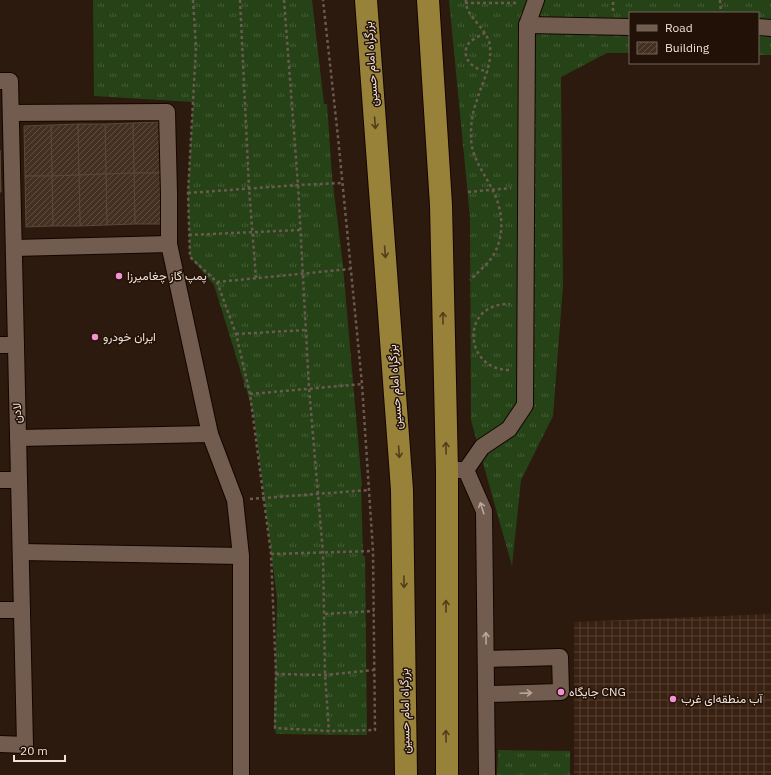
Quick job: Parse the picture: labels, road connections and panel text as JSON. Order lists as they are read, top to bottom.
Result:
{
  "streets": {
    "highway": ["بزرگراه امام حسین"],
    "street": ["لادن"]
  },
  "places": [
    "پمپ گاز چغامیرزا",
    "ایران خودرو",
    "جایگاه CNG",
    "آب منطقه‌ای غرب"
  ],
  "legend": ["Road", "Building"],
  "scale_bar": "20 m"
}
